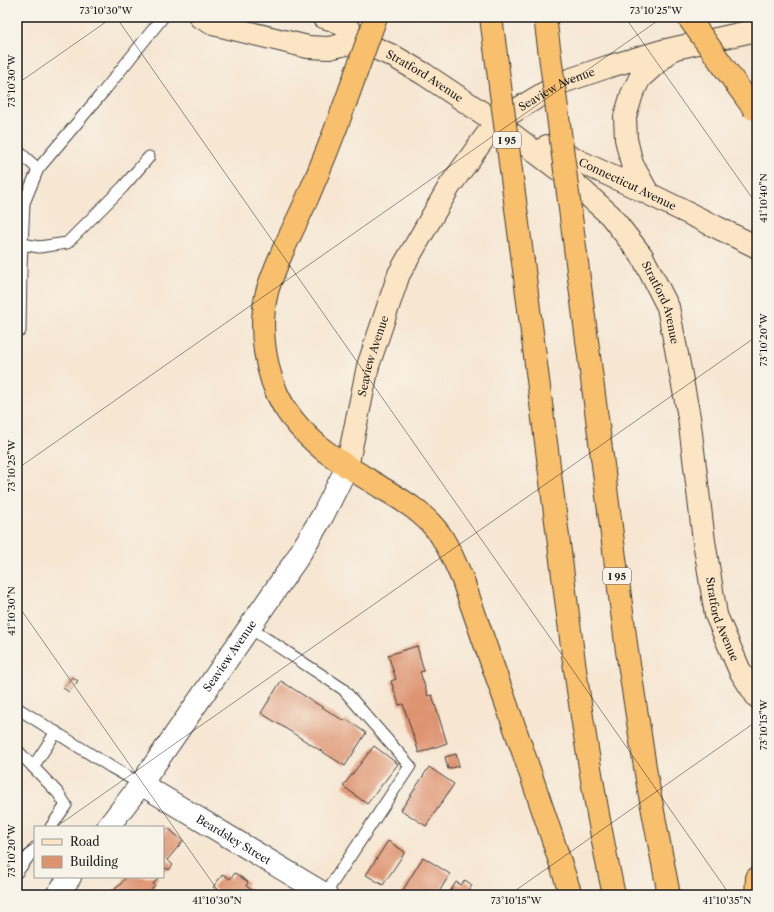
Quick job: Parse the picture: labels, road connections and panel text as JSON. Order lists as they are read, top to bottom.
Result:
{
  "streets": {
    "highway": ["I 95"],
    "main road": ["Stratford Avenue", "Seaview Avenue", "Connecticut Avenue"],
    "street": ["Beardsley Street"]
  },
  "crossings": [
    ["Stratford Avenue", "Seaview Avenue"],
    ["Stratford Avenue", "Connecticut Avenue"],
    ["Seaview Avenue", "Connecticut Avenue"],
    ["Seaview Avenue", "Beardsley Street"]
  ],
  "legend": ["Road", "Building"],
  "coordinates": [
    "73°10'30\"W",
    "73°10'25\"W",
    "41°10'40\"N",
    "73°10'20\"W",
    "41°10'30\"N",
    "73°10'15\"W",
    "41°10'35\"N"
  ]
}
